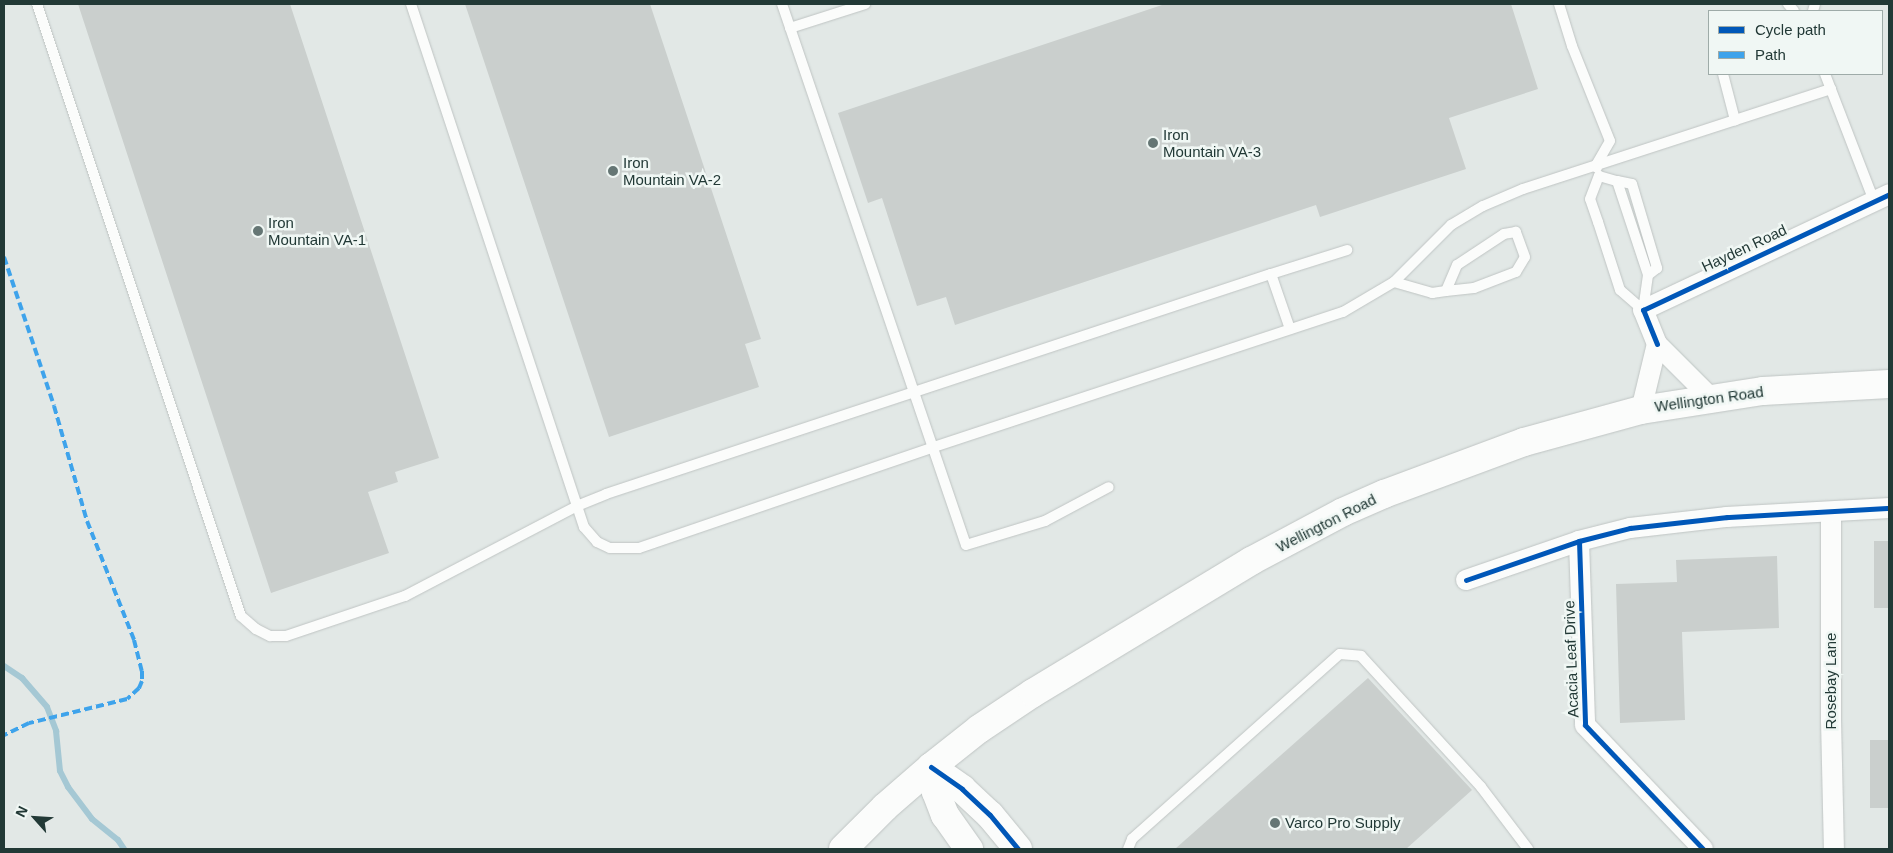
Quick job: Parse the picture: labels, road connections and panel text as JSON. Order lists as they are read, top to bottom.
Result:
{
  "streets": {
    "main road": ["Wellington Road"],
    "street": ["Hayden Road", "Acacia Leaf Drive", "Rosebay Lane"]
  },
  "places": [
    "Iron Mountain VA-3",
    "Iron Mountain VA-2",
    "Iron Mountain VA-1",
    "Varco Pro Supply"
  ],
  "legend": ["Cycle path", "Path"],
  "north": "top left"
}
